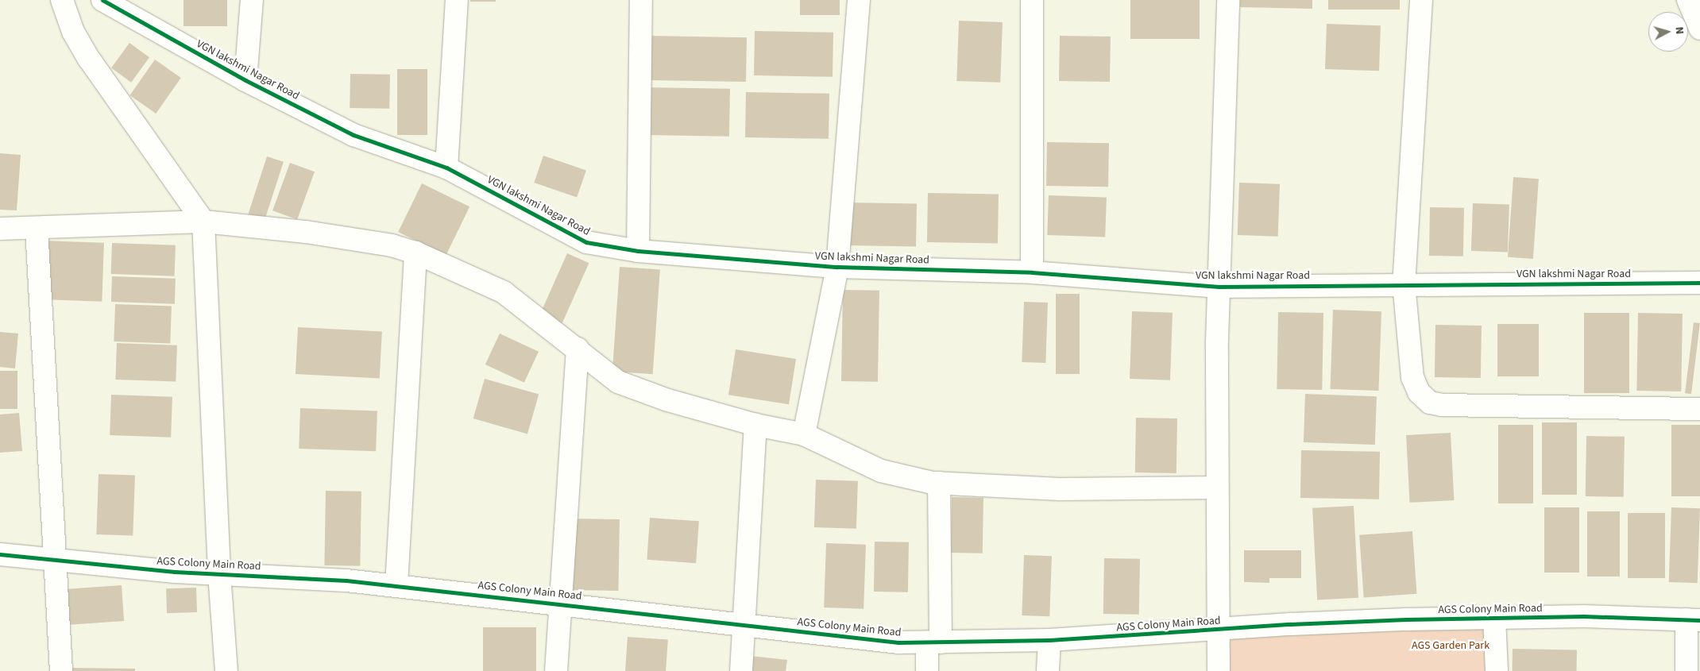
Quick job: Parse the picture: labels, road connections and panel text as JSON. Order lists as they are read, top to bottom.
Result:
{
  "streets": {
    "street": ["VGN lakshmi Nagar Road", "AGS Colony Main Road"]
  },
  "parks": ["AGS Garden Park"],
  "north": "right"
}
